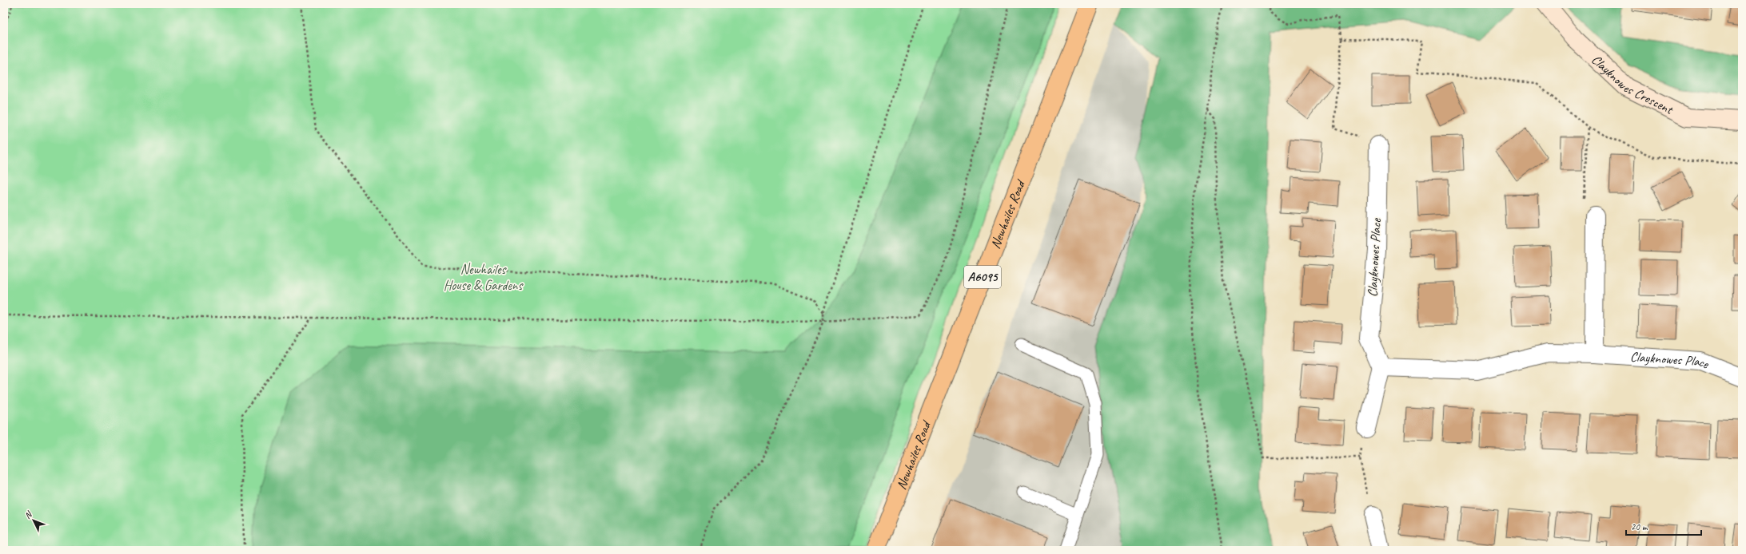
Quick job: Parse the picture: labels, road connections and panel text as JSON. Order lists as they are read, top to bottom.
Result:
{
  "streets": {
    "main road": ["Newhailes Road", "A6095"],
    "street": ["Clayknowes Crescent", "Clayknowes Place"]
  },
  "parks": ["Newhailes House & Gardens"],
  "scale_bar": "20 m",
  "north": "top left"
}
